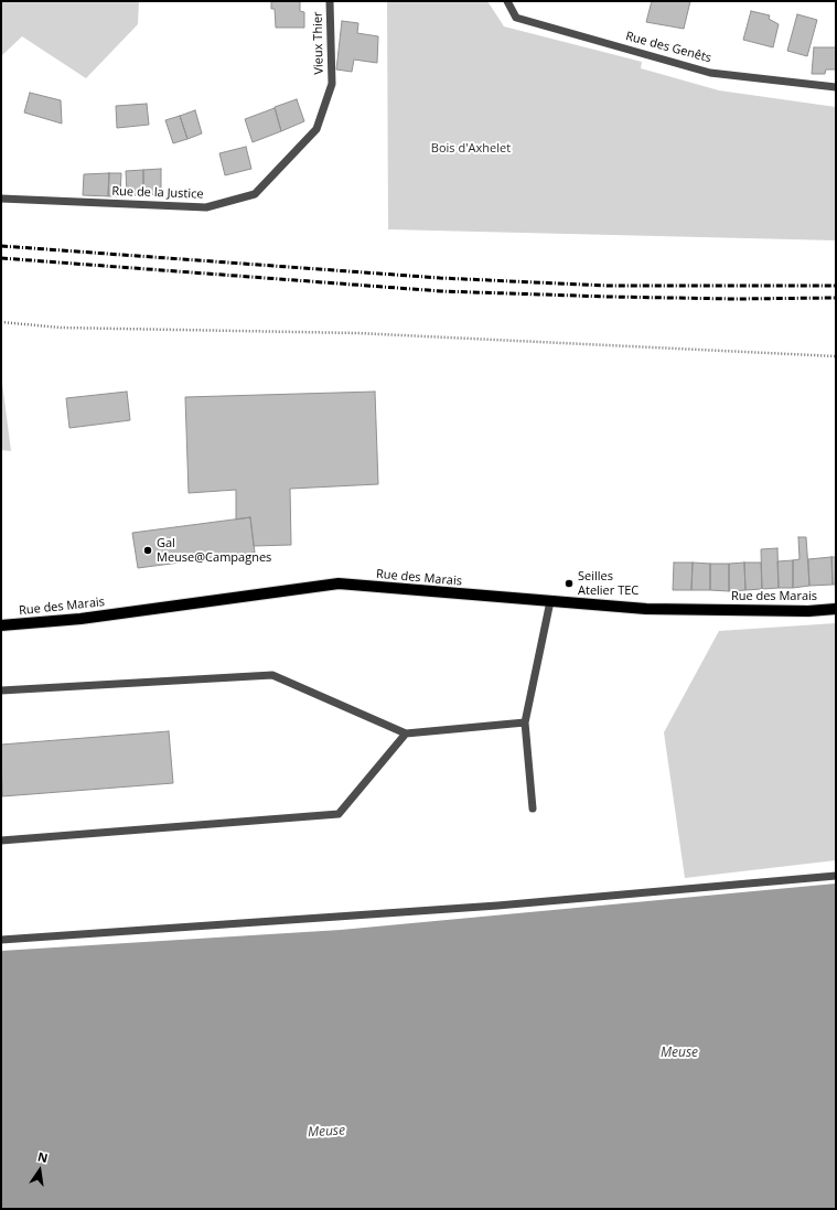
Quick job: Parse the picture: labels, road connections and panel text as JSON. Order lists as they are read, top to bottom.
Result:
{
  "streets": {
    "main road": ["Rue des Marais"],
    "street": ["Vieux Thier", "Rue des Genêts", "Rue de la Justice"]
  },
  "crossings": [
    ["Vieux Thier", "Rue de la Justice"]
  ],
  "water": ["Meuse"],
  "parks": ["Bois d'Axhelet"],
  "places": ["Gal Meuse@Campagnes", "Seilles Atelier TEC"],
  "north": "top"
}
